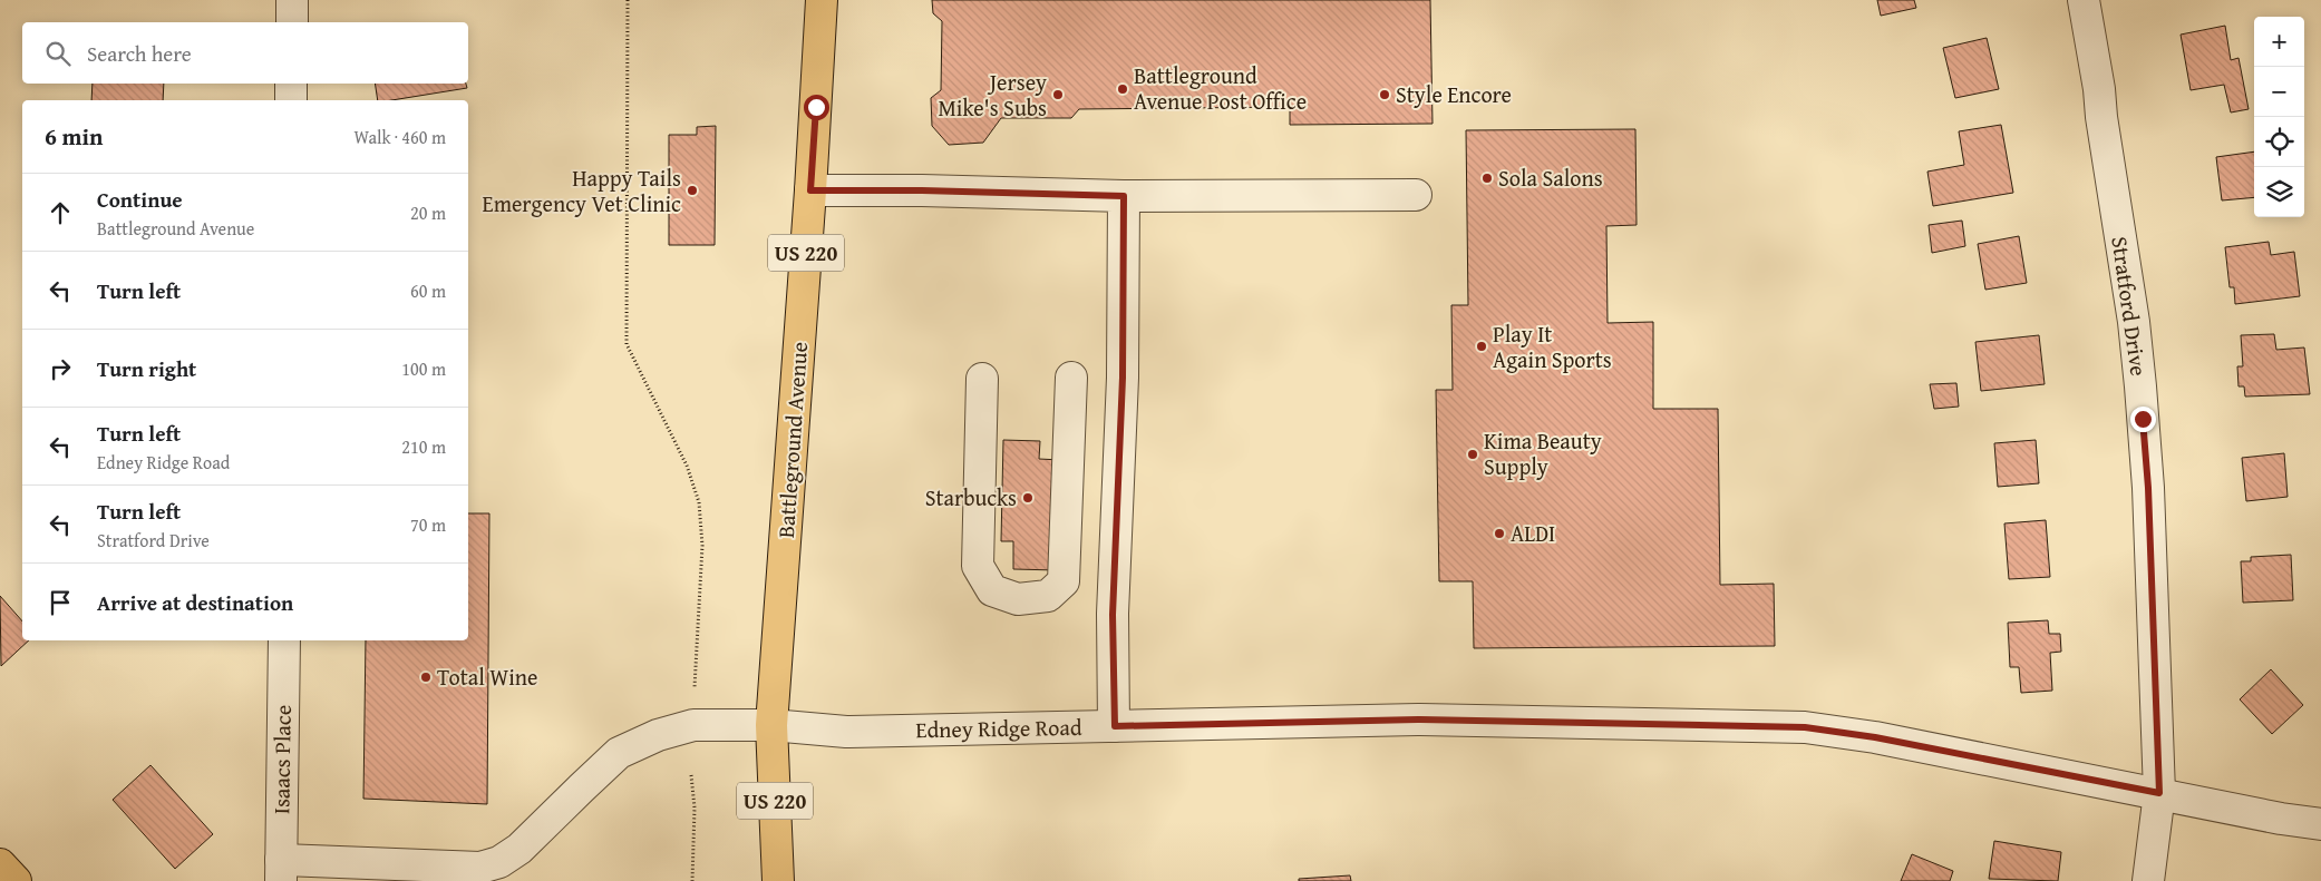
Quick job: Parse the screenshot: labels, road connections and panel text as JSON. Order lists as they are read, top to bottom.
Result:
{
  "streets": {
    "main road": ["US 220", "Battleground Avenue"],
    "street": ["Stratford Drive", "Edney Ridge Road", "Isaacs Place"]
  },
  "crossings": [
    ["Stratford Drive", "Edney Ridge Road"],
    ["Battleground Avenue", "Edney Ridge Road"],
    ["Edney Ridge Road", "Isaacs Place"]
  ],
  "places": [
    "Battleground Avenue Post Office",
    "Jersey Mike's Subs",
    "Style Encore",
    "Sola Salons",
    "Happy Tails Emergency Vet Clinic",
    "Play It Again Sports",
    "Kima Beauty Supply",
    "Starbucks",
    "ALDI",
    "Total Wine"
  ],
  "page": {
    "map_buttons": ["+", "−"],
    "search": "Search here",
    "heading": ["6 min", "Walk · 460 m"],
    "list": [
      ["Continue", "Battleground Avenue", "20 m"],
      ["Turn left", "60 m"],
      ["Turn right", "100 m"],
      ["Turn left", "Edney Ridge Road", "210 m"],
      ["Turn left", "Stratford Drive", "70 m"],
      "Arrive at destination"
    ]
  }
}
